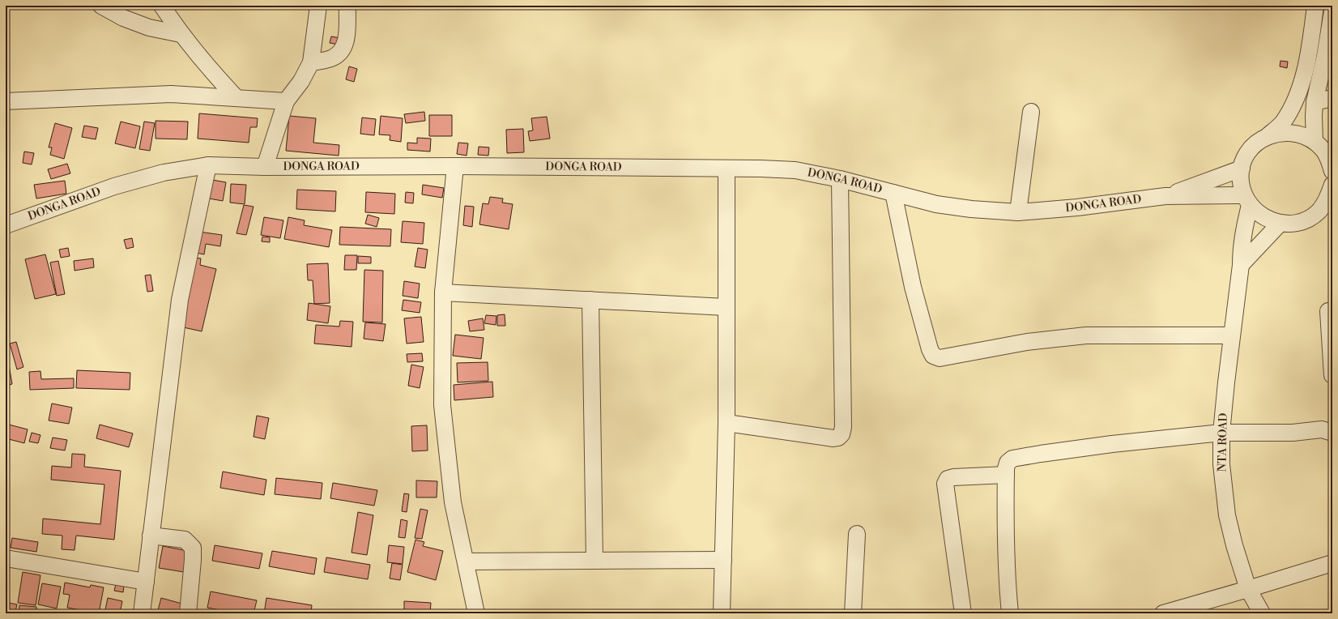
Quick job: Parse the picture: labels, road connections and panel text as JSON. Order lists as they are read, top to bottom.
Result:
{
  "streets": {
    "street": ["DONGA ROAD", "NTA ROAD"]
  }
}
